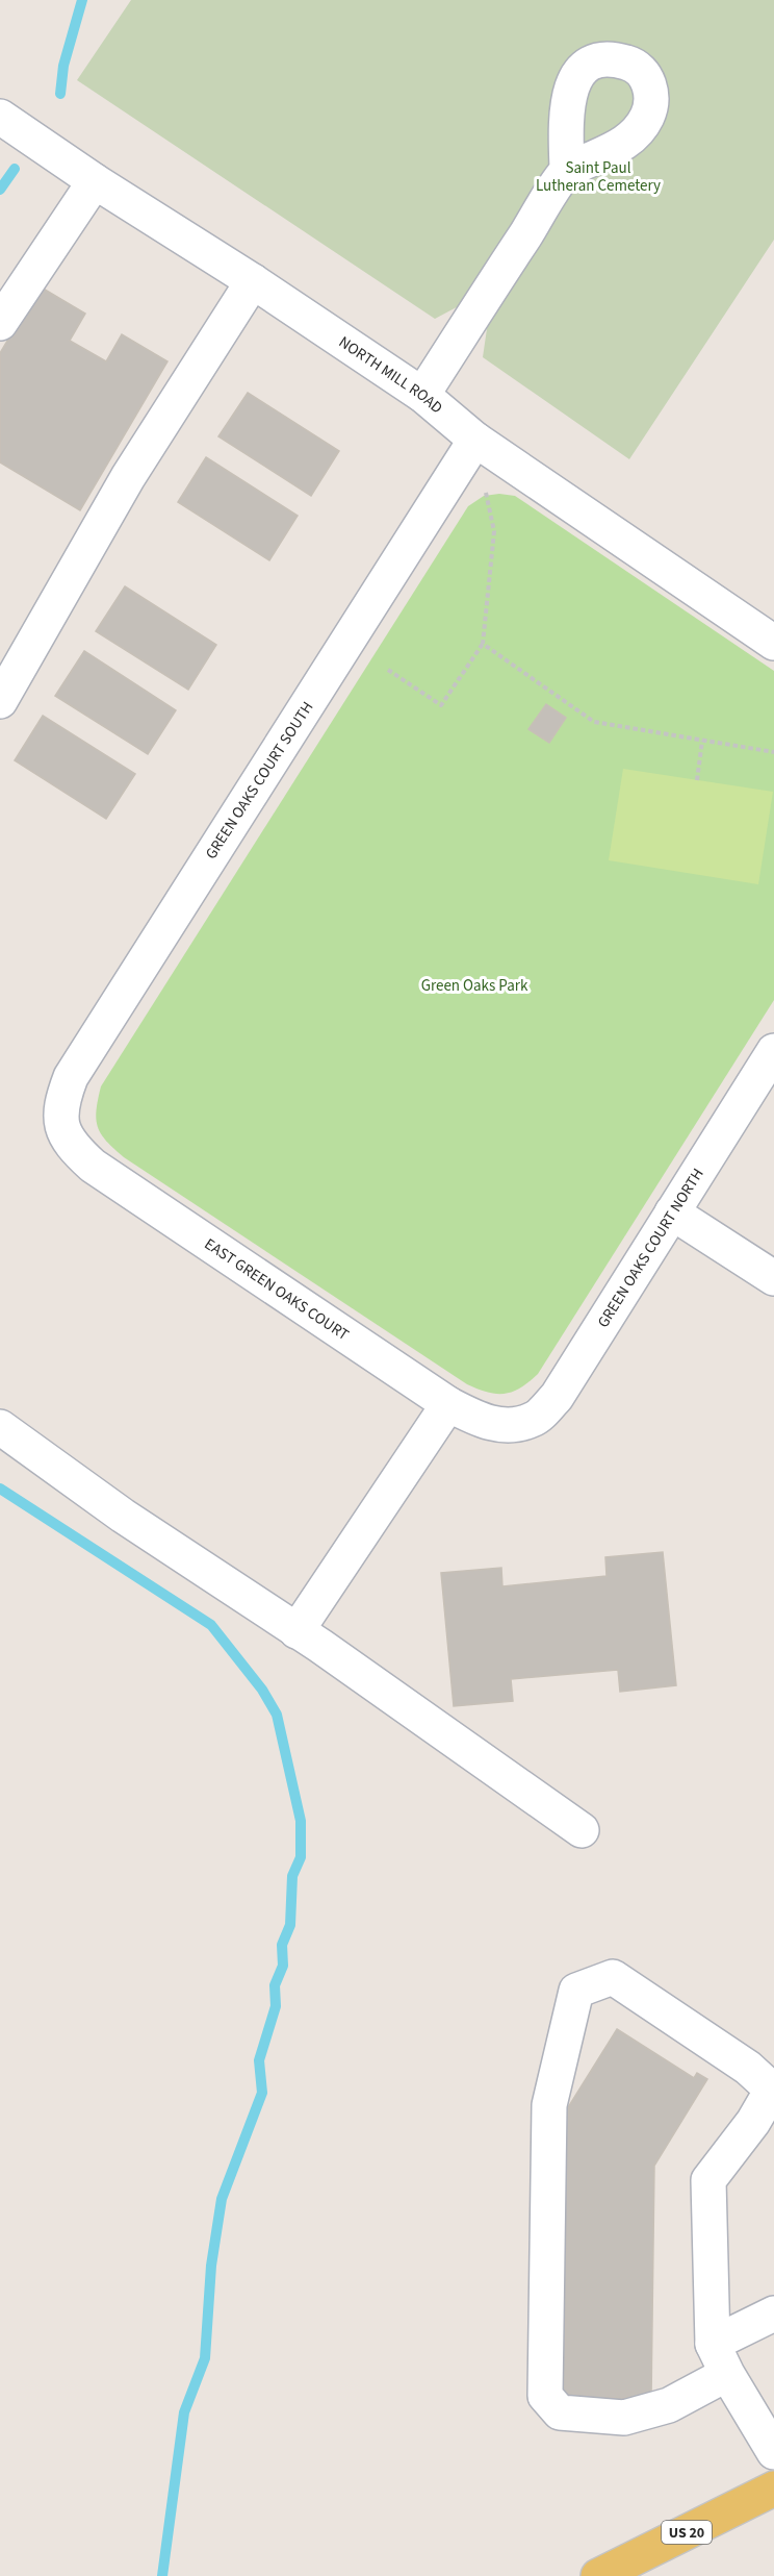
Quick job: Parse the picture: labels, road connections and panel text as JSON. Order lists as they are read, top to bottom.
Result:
{
  "streets": {
    "main road": ["US 20"],
    "street": [
      "NORTH MILL ROAD",
      "GREEN OAKS COURT SOUTH",
      "GREEN OAKS COURT NORTH",
      "EAST GREEN OAKS COURT"
    ]
  },
  "crossings": [
    ["NORTH MILL ROAD", "GREEN OAKS COURT SOUTH"],
    ["GREEN OAKS COURT SOUTH", "EAST GREEN OAKS COURT"],
    ["GREEN OAKS COURT NORTH", "EAST GREEN OAKS COURT"]
  ],
  "parks": ["Saint Paul Lutheran Cemetery", "Green Oaks Park"]
}
